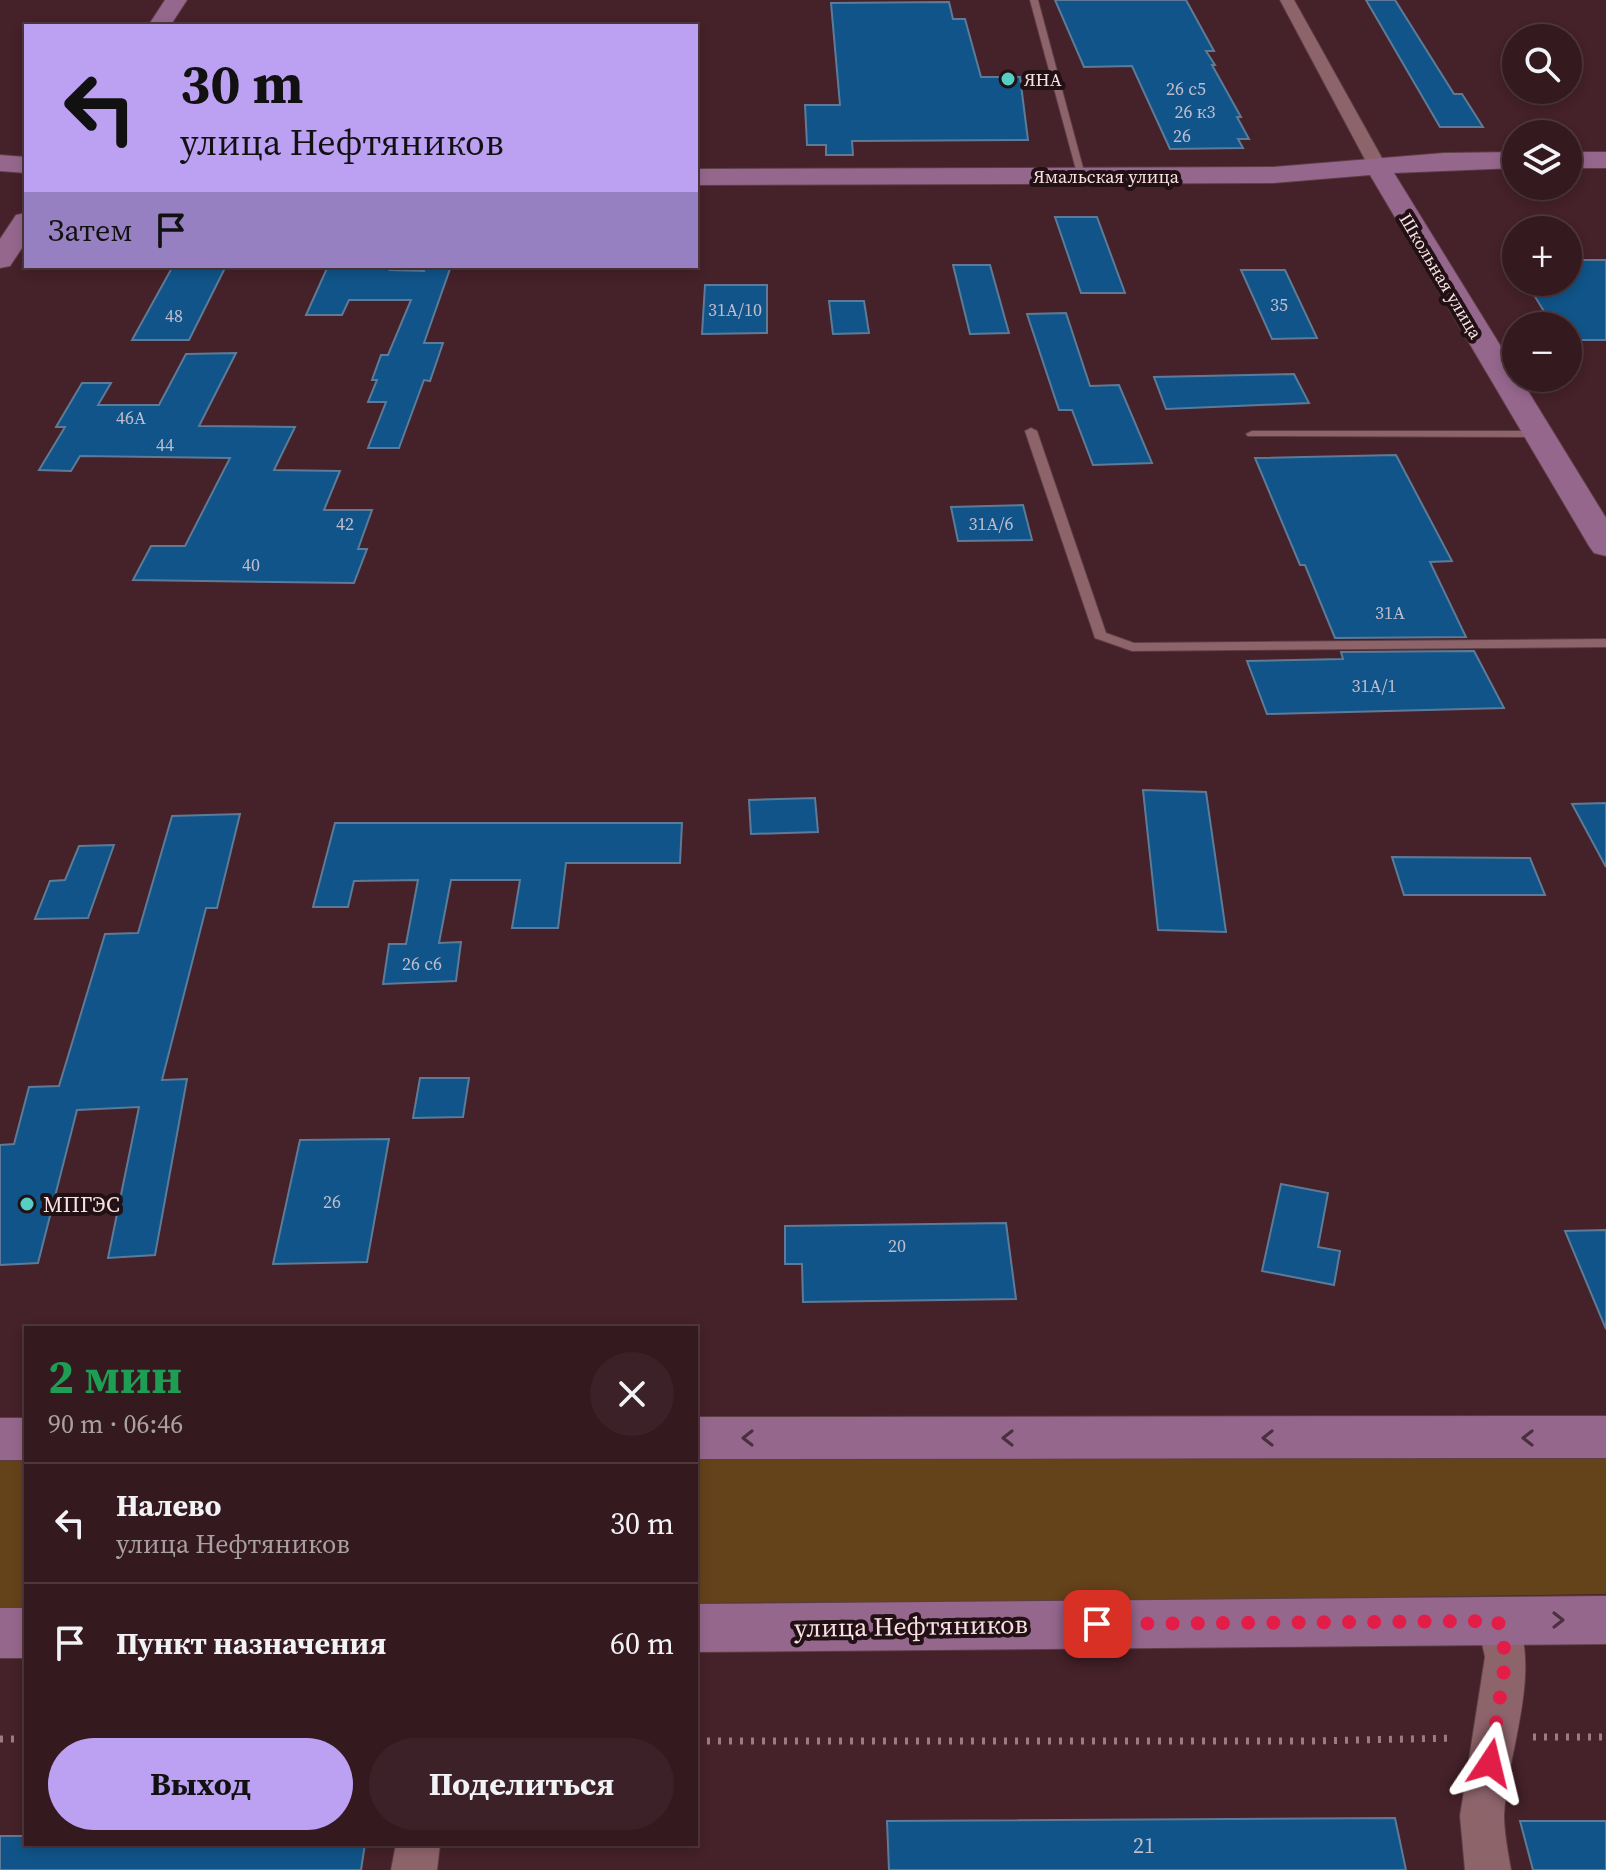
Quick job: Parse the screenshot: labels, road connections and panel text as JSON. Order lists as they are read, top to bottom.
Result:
{
  "streets": {
    "street": ["Ямальская улица", "Школьная улица", "улица Нефтяников"]
  },
  "crossings": [
    ["Ямальская улица", "Школьная улица"]
  ],
  "places": ["ЯНА", "МПГЭС"],
  "house_numbers": [
    "26 с5",
    "26 к3",
    "26",
    "35",
    "31А/10",
    "48",
    "46А",
    "44",
    "42",
    "31А/6",
    "40",
    "31А",
    "31А/1",
    "26 с6",
    "26",
    "20",
    "21"
  ],
  "page": {
    "map_buttons": ["+", "−"],
    "turn": ["30 m", "улица Нефтяников"],
    "then": "Затем",
    "heading": ["2 мин", "90 m · 06:46"],
    "list": [
      {
        "name": "Налево",
        "note": "улица Нефтяников",
        "value": "30 m"
      },
      {
        "name": "Пункт назначения",
        "value": "60 m"
      }
    ],
    "buttons": ["Выход", "Поделиться"]
  }
}
